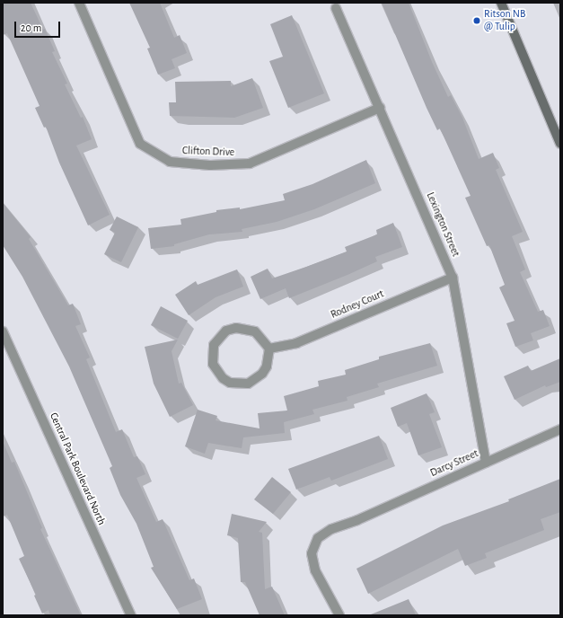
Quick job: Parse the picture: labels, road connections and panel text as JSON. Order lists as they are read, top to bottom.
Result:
{
  "streets": {
    "street": [
      "Clifton Drive",
      "Lexington Street",
      "Rodney Court",
      "Darcy Street",
      "Central Park Boulevard North"
    ]
  },
  "crossings": [
    ["Clifton Drive", "Lexington Street"],
    ["Lexington Street", "Rodney Court"],
    ["Lexington Street", "Darcy Street"]
  ],
  "places": ["Ritson NB @ Tulip"],
  "scale_bar": "20 m"
}
